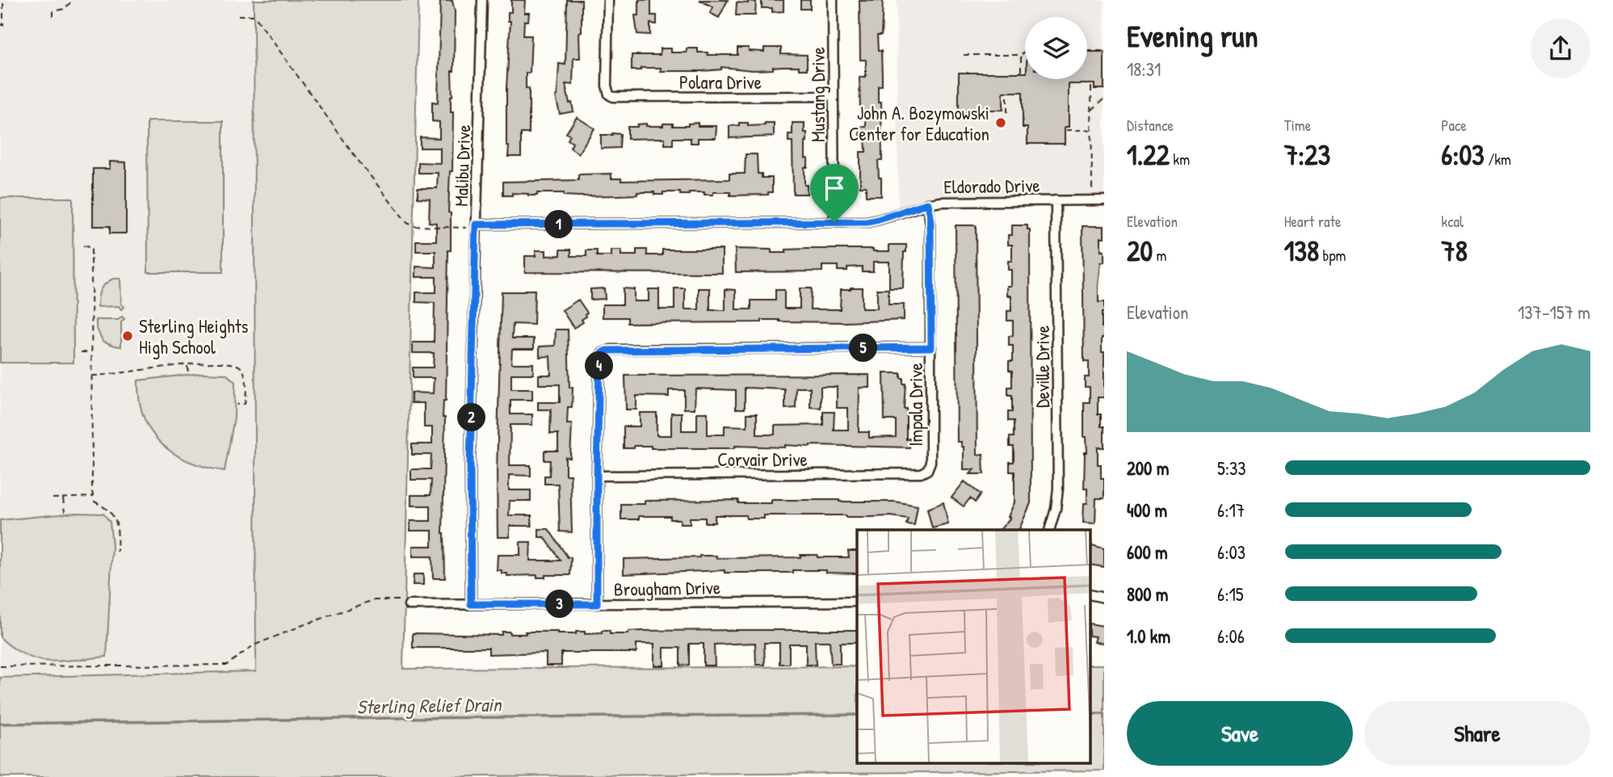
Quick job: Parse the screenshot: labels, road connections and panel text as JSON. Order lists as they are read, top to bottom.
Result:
{
  "streets": {
    "street": [
      "Polara Drive",
      "Mustang Drive",
      "Malibu Drive",
      "Eldorado Drive",
      "Deville Drive",
      "Impala Drive",
      "Corvair Drive",
      "Brougham Drive"
    ]
  },
  "crossings": [
    ["Polara Drive", "Mustang Drive"],
    ["Mustang Drive", "Eldorado Drive"],
    ["Malibu Drive", "Eldorado Drive"],
    ["Malibu Drive", "Brougham Drive"],
    ["Eldorado Drive", "Deville Drive"],
    ["Eldorado Drive", "Impala Drive"],
    ["Impala Drive", "Corvair Drive"]
  ],
  "water": ["Sterling Relief Drain"],
  "places": ["John A. Bozymowski Center for Education", "Sterling Heights High School"],
  "page": {
    "heading": ["Evening run", "18:31"],
    "stats": [
      ["Distance", "1.22 km"],
      ["Time", "7:23"],
      ["Pace", "6:03 /km"],
      ["Elevation", "20 m"],
      ["Heart rate", "138 bpm"],
      ["kcal", "78"]
    ],
    "pins": [
      "1",
      "5",
      "4",
      "2",
      "3"
    ],
    "chart": ["Elevation", "137–157 m"],
    "list": [
      {
        "name": "200 m",
        "note": "5:33"
      },
      {
        "name": "400 m",
        "note": "6:17"
      },
      {
        "name": "600 m",
        "note": "6:03"
      },
      {
        "name": "800 m",
        "note": "6:15"
      },
      {
        "name": "1.0 km",
        "note": "6:06"
      }
    ],
    "buttons": ["Save", "Share"]
  }
}
